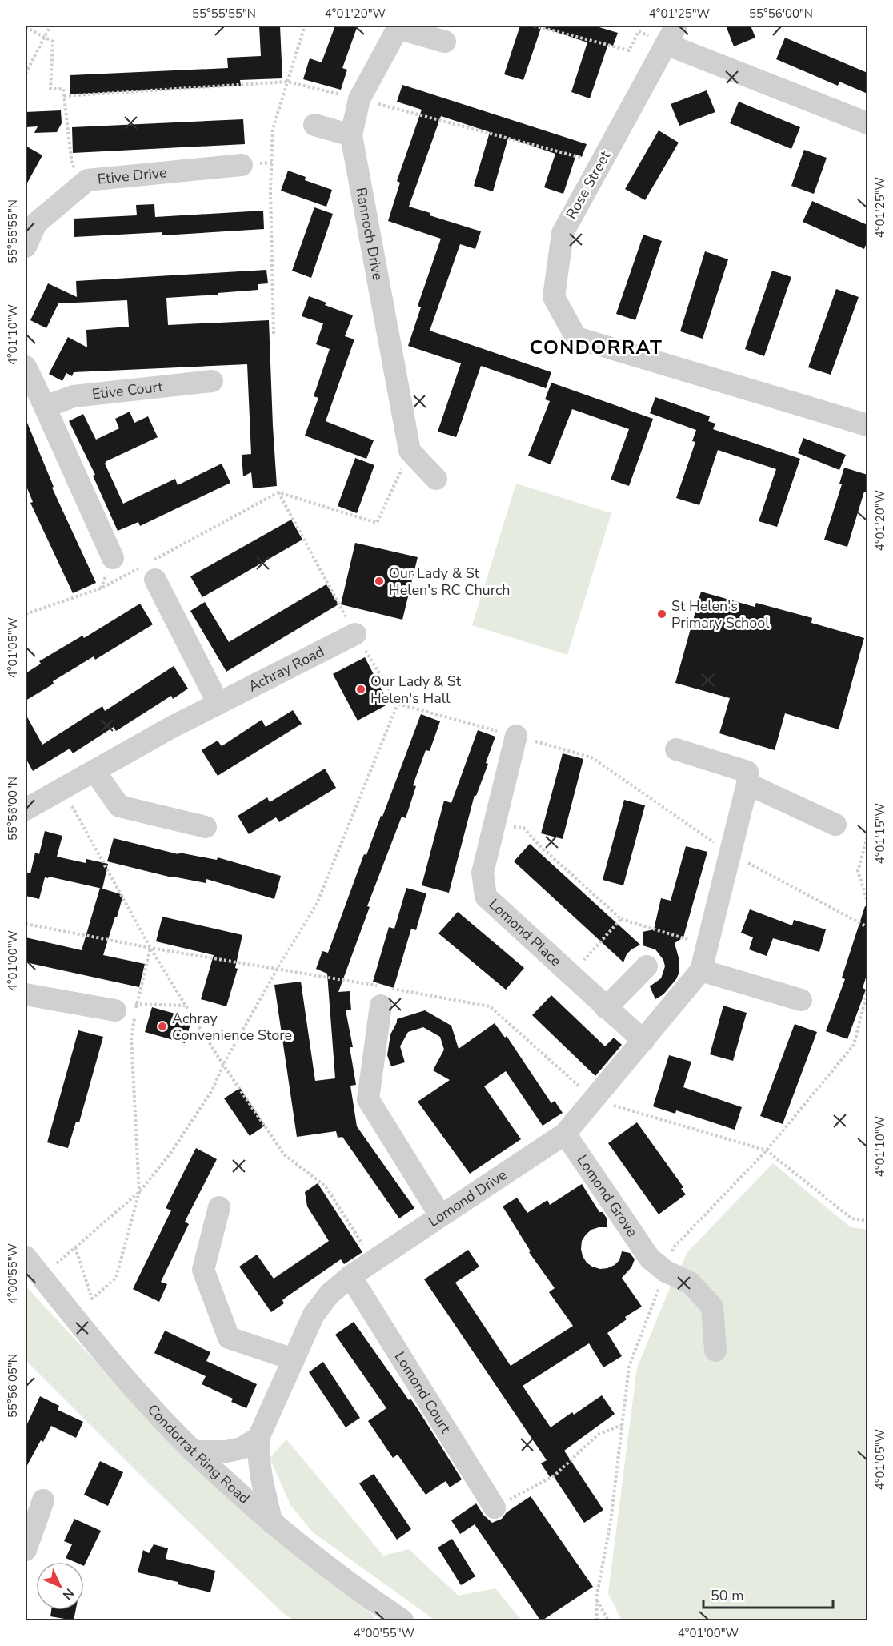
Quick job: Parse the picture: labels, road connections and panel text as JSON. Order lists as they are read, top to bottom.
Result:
{
  "streets": {
    "street": [
      "Etive Drive",
      "Rose Street",
      "Rannoch Drive",
      "Etive Court",
      "Achray Road",
      "Lomond Place",
      "Lomond Grove",
      "Lomond Drive",
      "Lomond Court",
      "Condorrat Ring Road"
    ]
  },
  "crossings": [
    ["Lomond Place", "Lomond Drive"],
    ["Lomond Grove", "Lomond Drive"],
    ["Lomond Drive", "Lomond Court"]
  ],
  "districts": ["CONDORRAT"],
  "places": [
    "Our Lady & St Helen's RC Church",
    "St Helen's Primary School",
    "Our Lady & St Helen's Hall",
    "Achray Convenience Store"
  ],
  "scale_bar": "50 m",
  "north": "bottom right",
  "coordinates": [
    "55°55'55\"N",
    "4°01'20\"W",
    "4°01'25\"W",
    "55°56'00\"N",
    "4°01'10\"W",
    "4°01'05\"W",
    "4°01'15\"W",
    "4°01'00\"W",
    "4°00'55\"W",
    "55°56'05\"N"
  ]
}
